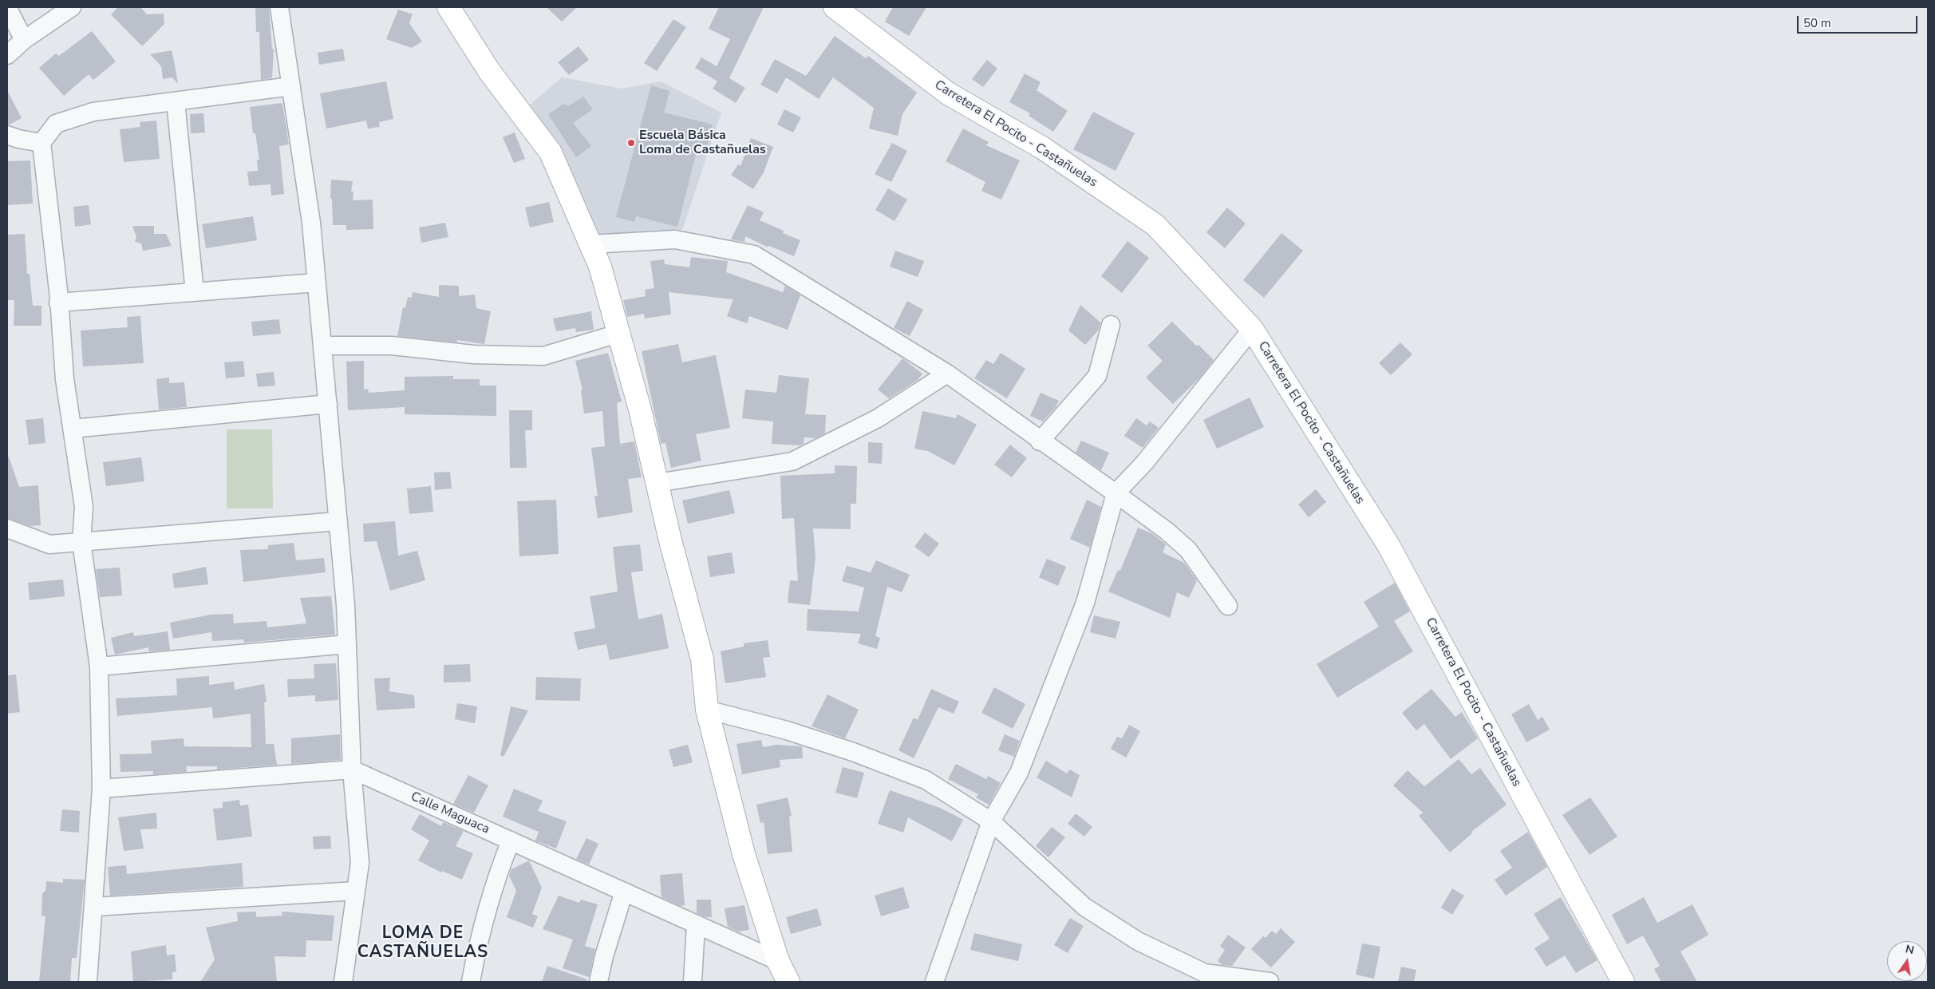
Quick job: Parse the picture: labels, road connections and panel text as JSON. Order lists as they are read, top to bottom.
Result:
{
  "streets": {
    "main road": ["Carretera El Pocito - Castañuelas"],
    "street": ["Calle Maguaca"]
  },
  "districts": ["LOMA DE CASTAÑUELAS"],
  "places": ["Escuela Básica Loma de Castañuelas"],
  "scale_bar": "50 m",
  "north": "top"
}
